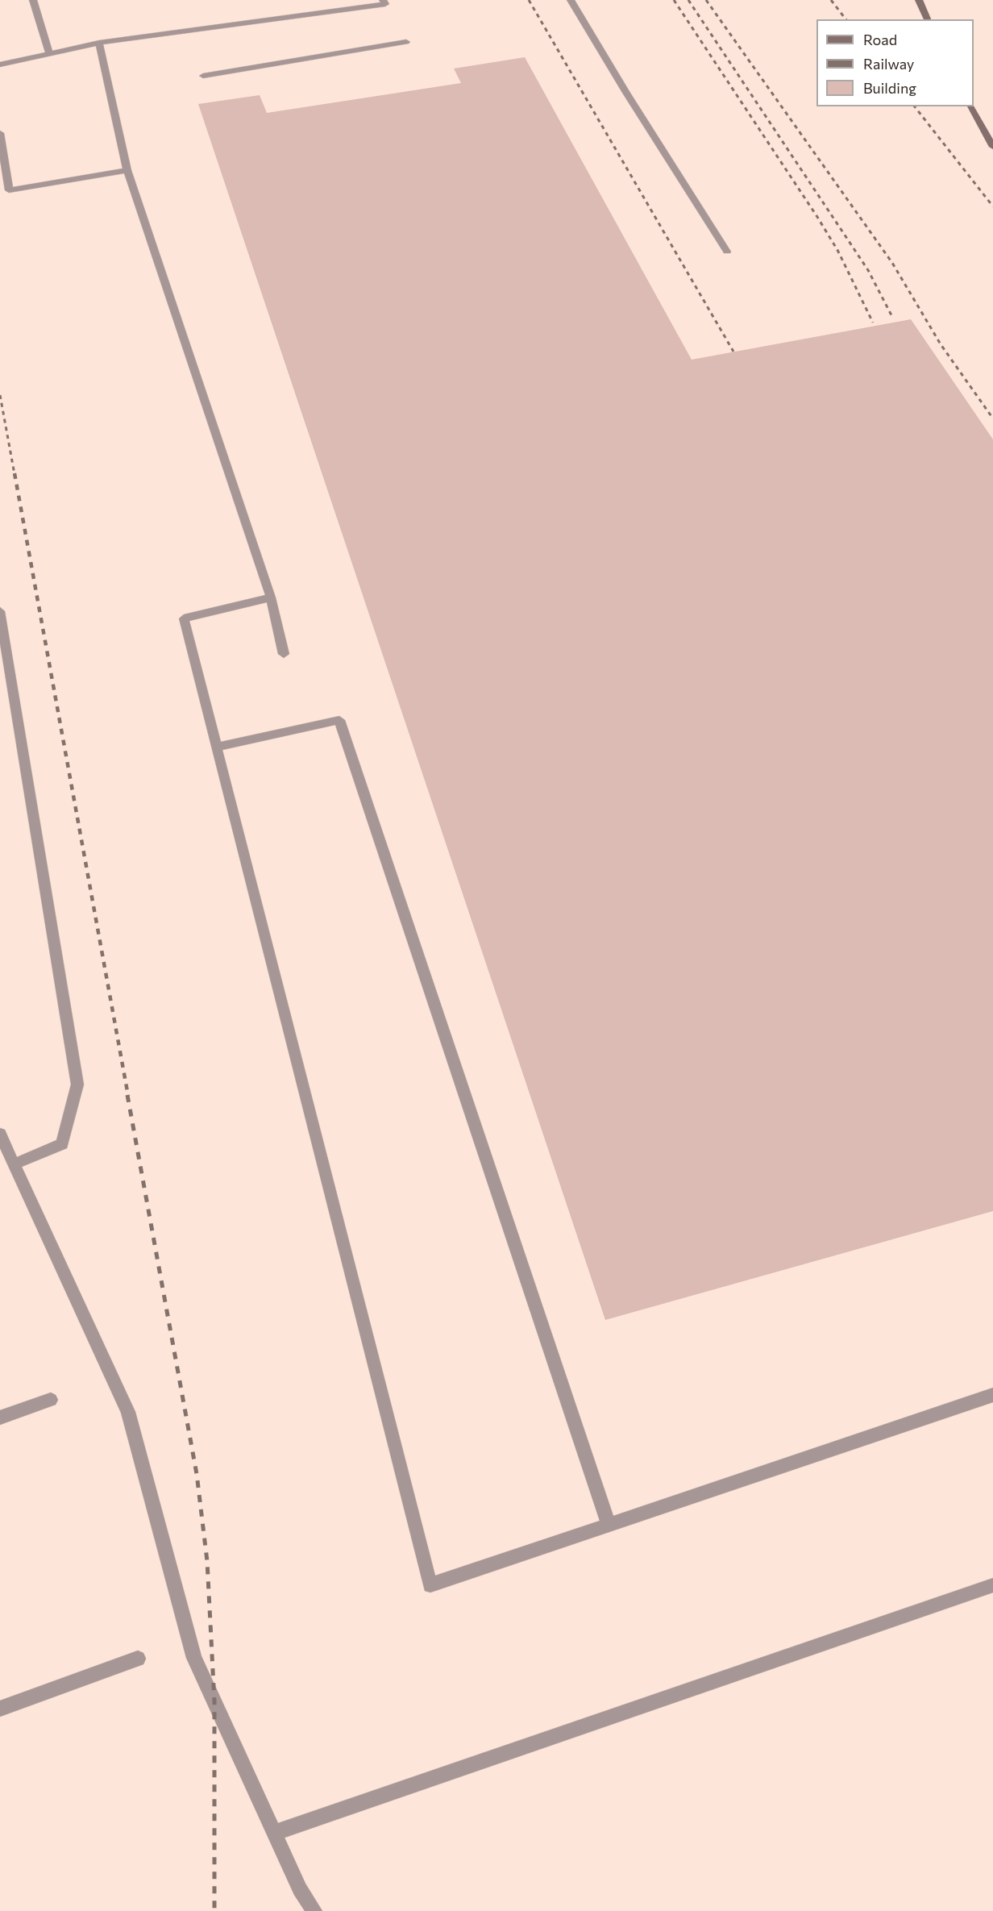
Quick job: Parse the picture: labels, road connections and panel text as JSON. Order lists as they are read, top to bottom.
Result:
{
  "legend": ["Road", "Railway", "Building"]
}
